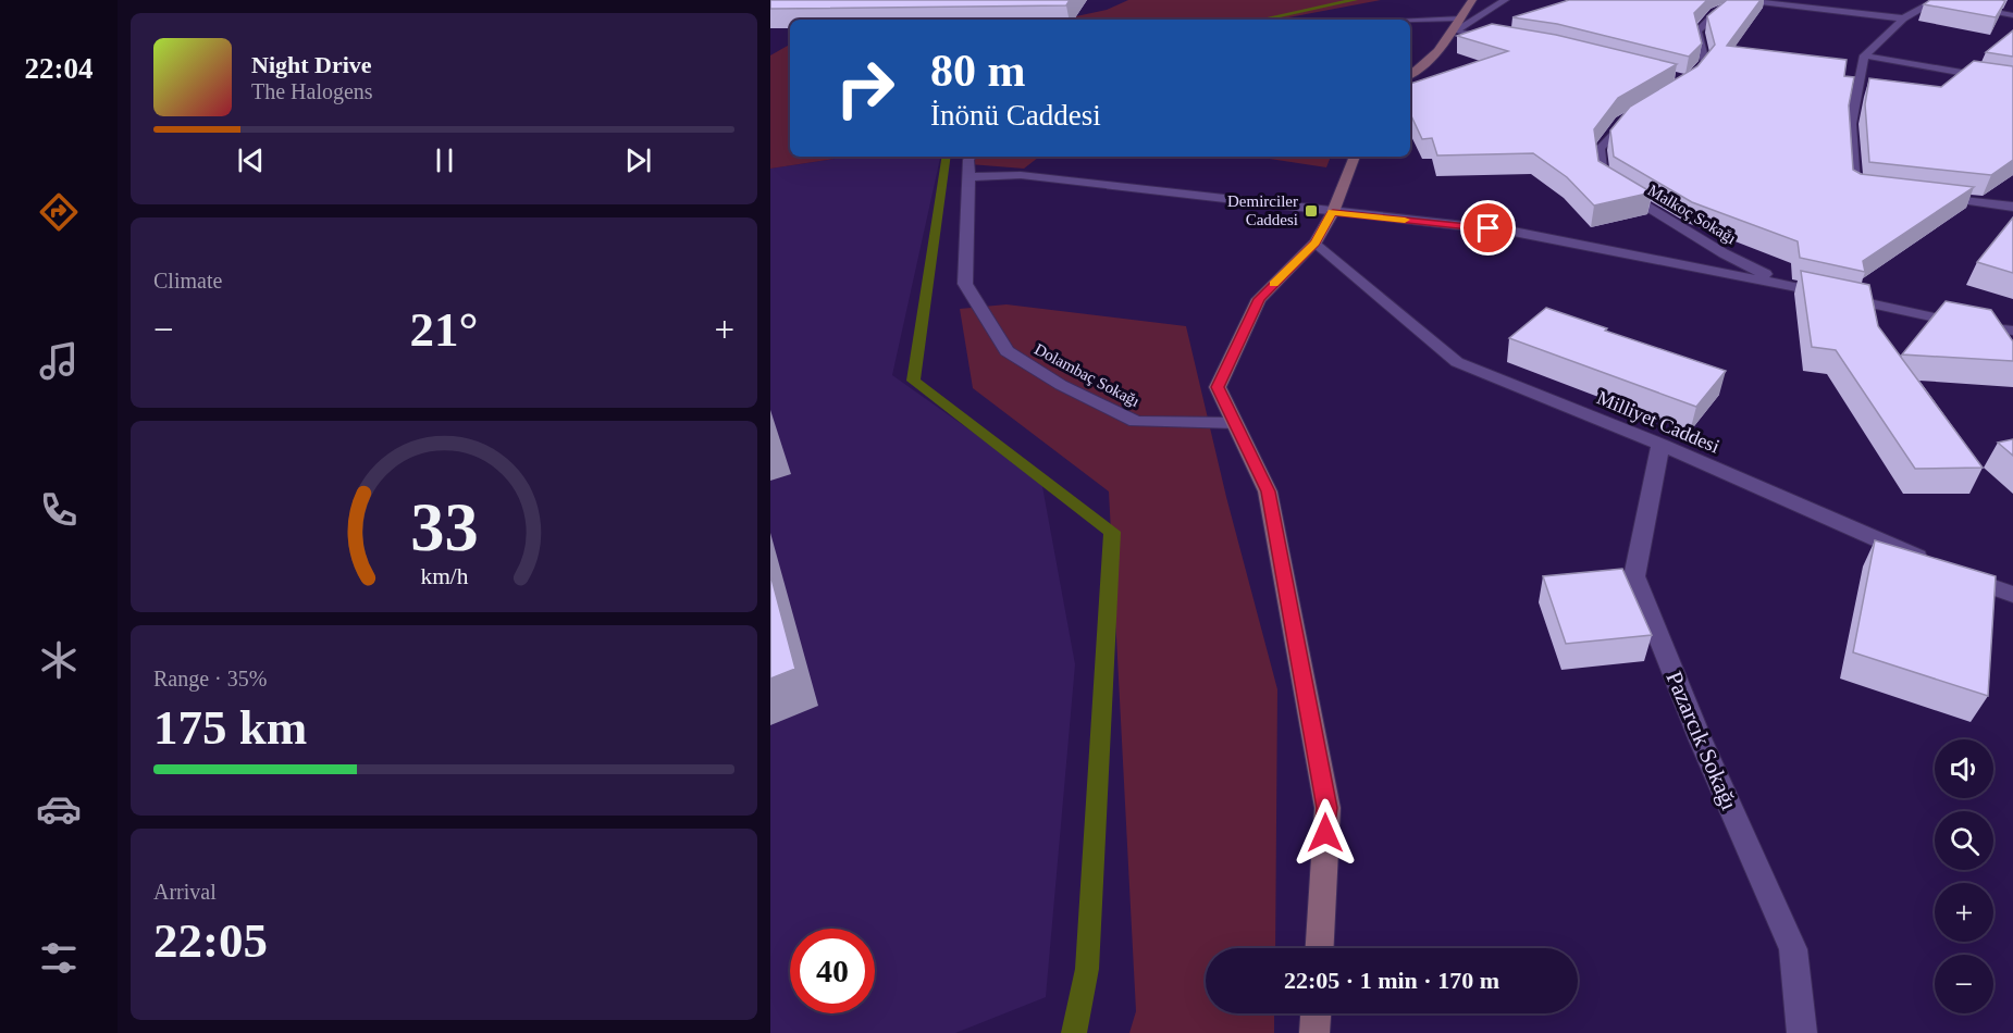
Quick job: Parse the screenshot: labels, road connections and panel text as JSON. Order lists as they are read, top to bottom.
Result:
{
  "streets": {
    "street": [
      "Malkoç Sokağı",
      "Dolambaç Sokağı",
      "Milliyet Caddesi",
      "Pazarcık Sokağı"
    ]
  },
  "crossings": [
    ["Milliyet Caddesi", "Pazarcık Sokağı"]
  ],
  "places": {
    "transit": ["Demirciler Caddesi"]
  },
  "page": {
    "tabs": "22:04",
    "turn": ["80 m", "İnönü Caddesi"],
    "song": ["Night Drive", "The Halogens"],
    "tile": [
      "Climate",
      ["Range · 35%", "175 km"],
      ["Arrival", "22:05"]
    ],
    "heat": ["−", "21°", "+"],
    "map_buttons": ["+", "−"],
    "limit": "40",
    "trip": "22:05 · 1 min · 170 m",
    "gauge": ["33", "km/h"]
  }
}
